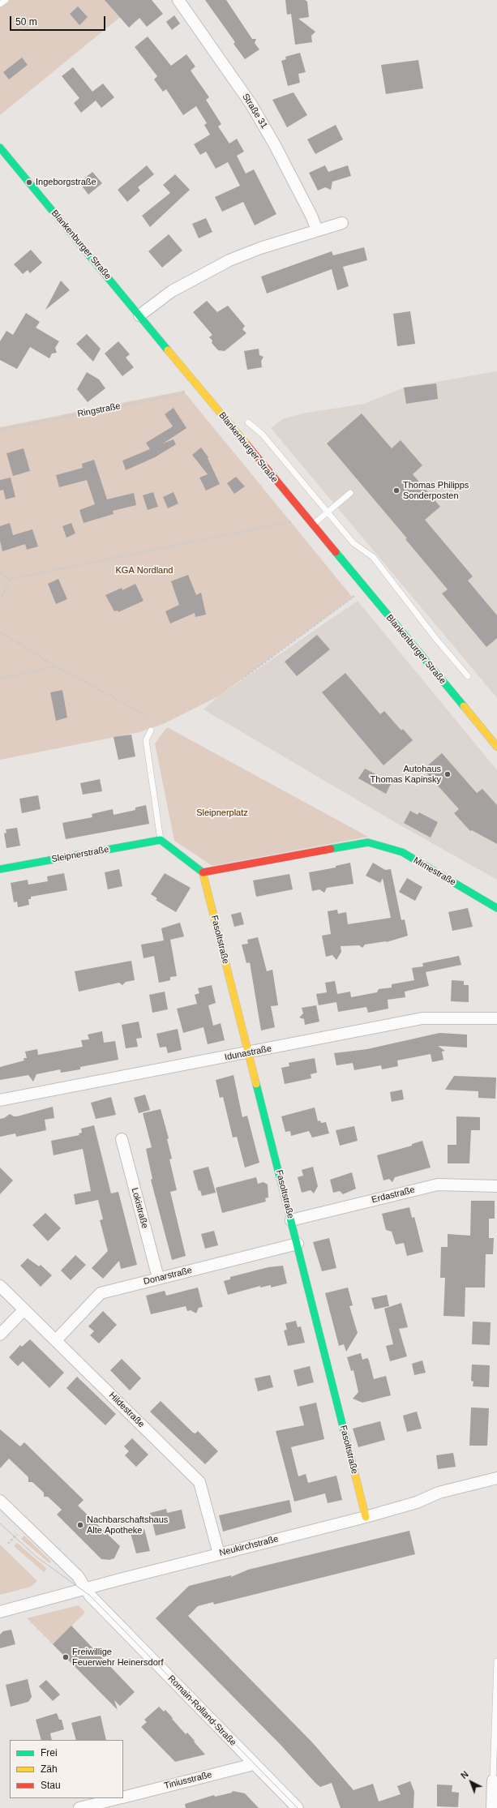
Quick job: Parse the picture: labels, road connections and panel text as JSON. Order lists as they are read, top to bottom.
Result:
{
  "streets": {
    "street": [
      "Straße 31",
      "Blankenburger Straße",
      "Sleipnerstraße",
      "Mimestraße",
      "Fasoltstraße",
      "Idunastraße",
      "Erdastraße",
      "Lokistraße",
      "Donarstraße",
      "Hildestraße",
      "Neukirchstraße",
      "Romain-Rolland-Straße",
      "Tiniusstraße"
    ],
    "path": ["Ringstraße"]
  },
  "crossings": [
    ["Blankenburger Straße", "Ringstraße"],
    ["Mimestraße", "Fasoltstraße"],
    ["Fasoltstraße", "Idunastraße"],
    ["Fasoltstraße", "Erdastraße"],
    ["Fasoltstraße", "Donarstraße"],
    ["Fasoltstraße", "Neukirchstraße"],
    ["Lokistraße", "Donarstraße"],
    ["Donarstraße", "Hildestraße"],
    ["Hildestraße", "Neukirchstraße"],
    ["Neukirchstraße", "Romain-Rolland-Straße"],
    ["Romain-Rolland-Straße", "Tiniusstraße"]
  ],
  "parks": ["KGA Nordland", "Sleipnerplatz"],
  "places": [
    "Ingeborgstraße",
    "Thomas Philipps Sonderposten",
    "Autohaus Thomas Kapinsky",
    "Nachbarschaftshaus Alte Apotheke",
    "Freiwillige Feuerwehr Heinersdorf"
  ],
  "legend": ["Frei", "Zäh", "Stau"],
  "scale_bar": "50 m",
  "north": "top left"
}
